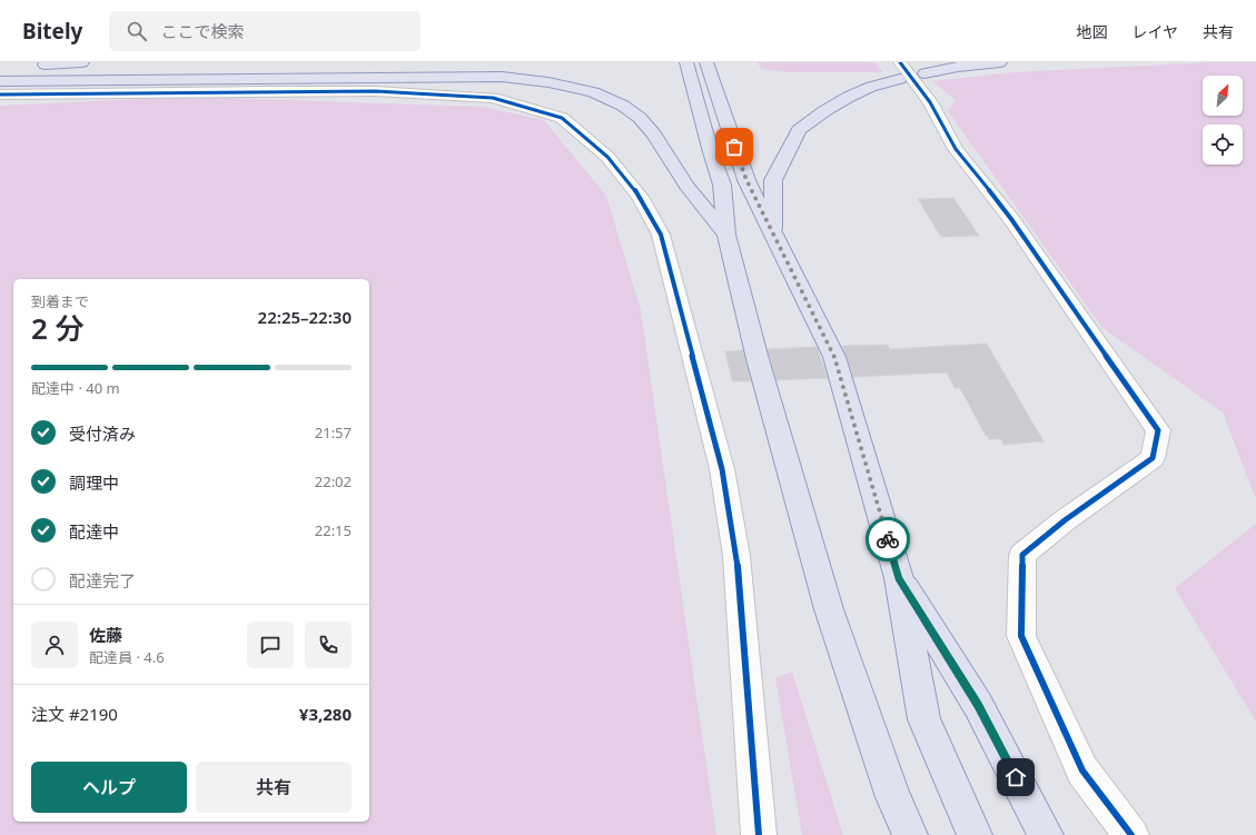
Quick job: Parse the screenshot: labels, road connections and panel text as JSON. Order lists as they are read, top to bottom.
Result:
{
  "north": "top right",
  "page": {
    "header": "Bitely",
    "search": "ここで検索",
    "nav": ["地図", "レイヤ", "共有"],
    "heading": ["2 分", "到着まで", "22:25–22:30"],
    "panel": [
      "佐藤",
      "配達員 · 4.6",
      "注文 #2190",
      "¥3,280"
    ],
    "bar": "配達中 · 40 m",
    "list": [
      ["受付済み", "21:57"],
      ["調理中", "22:02"],
      ["配達中", "22:15"],
      "配達完了"
    ],
    "buttons": ["ヘルプ", "共有"]
  }
}
